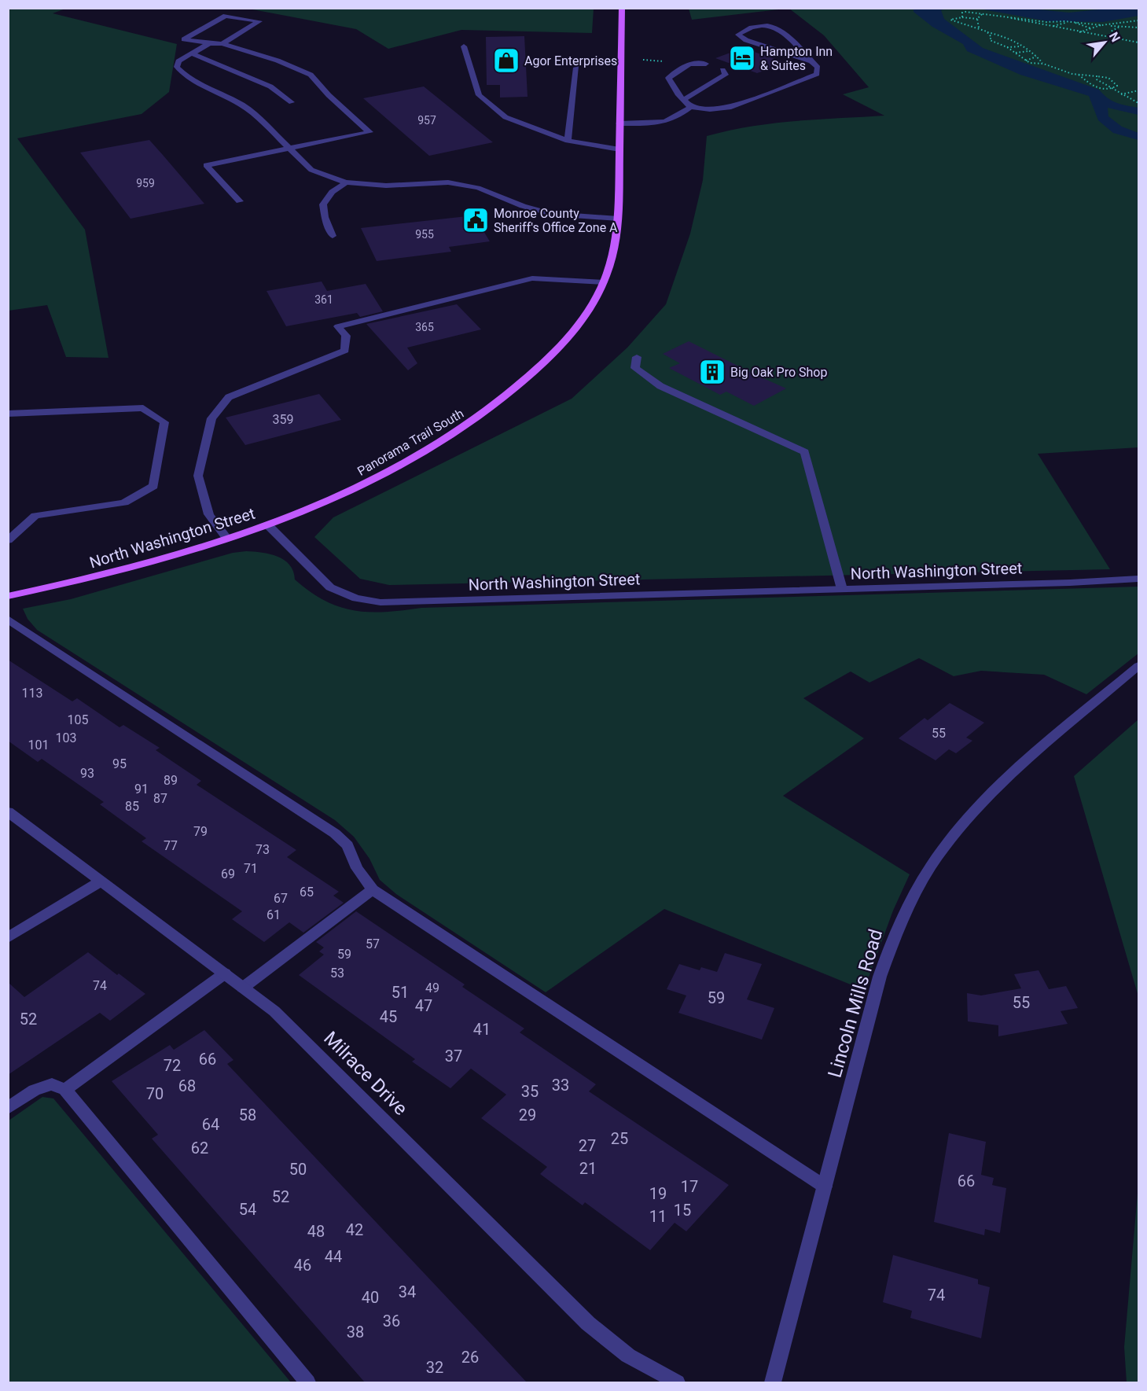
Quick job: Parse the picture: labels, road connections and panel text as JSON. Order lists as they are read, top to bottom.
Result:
{
  "streets": {
    "main road": ["Panorama Trail South", "North Washington Street"],
    "street": ["Lincoln Mills Road", "Milrace Drive"]
  },
  "crossings": [
    ["Panorama Trail South", "North Washington Street"]
  ],
  "places": {
    "hotel": ["Hampton Inn & Suites"],
    "shop": ["Agor Enterprises"],
    "public building": ["Monroe County Sheriff's Office Zone A"],
    "building": ["Big Oak Pro Shop"]
  },
  "house_numbers": [
    "957",
    "959",
    "955",
    "361",
    "365",
    "359",
    "113",
    "105",
    "55",
    "103",
    "101",
    "95",
    "93",
    "89",
    "91",
    "87",
    "85",
    "79",
    "77",
    "73",
    "71",
    "69",
    "65",
    "67",
    "61",
    "57",
    "59",
    "53",
    "74",
    "49",
    "51",
    "59",
    "55",
    "47",
    "45",
    "52",
    "41",
    "37",
    "66",
    "72",
    "33",
    "68",
    "35",
    "70",
    "58",
    "29",
    "64",
    "25",
    "27",
    "62",
    "21",
    "50",
    "66",
    "17",
    "19",
    "52",
    "54",
    "15",
    "11",
    "42",
    "48",
    "44",
    "46",
    "34",
    "74",
    "40",
    "36",
    "38",
    "26",
    "32"
  ],
  "north": "top right"
}
